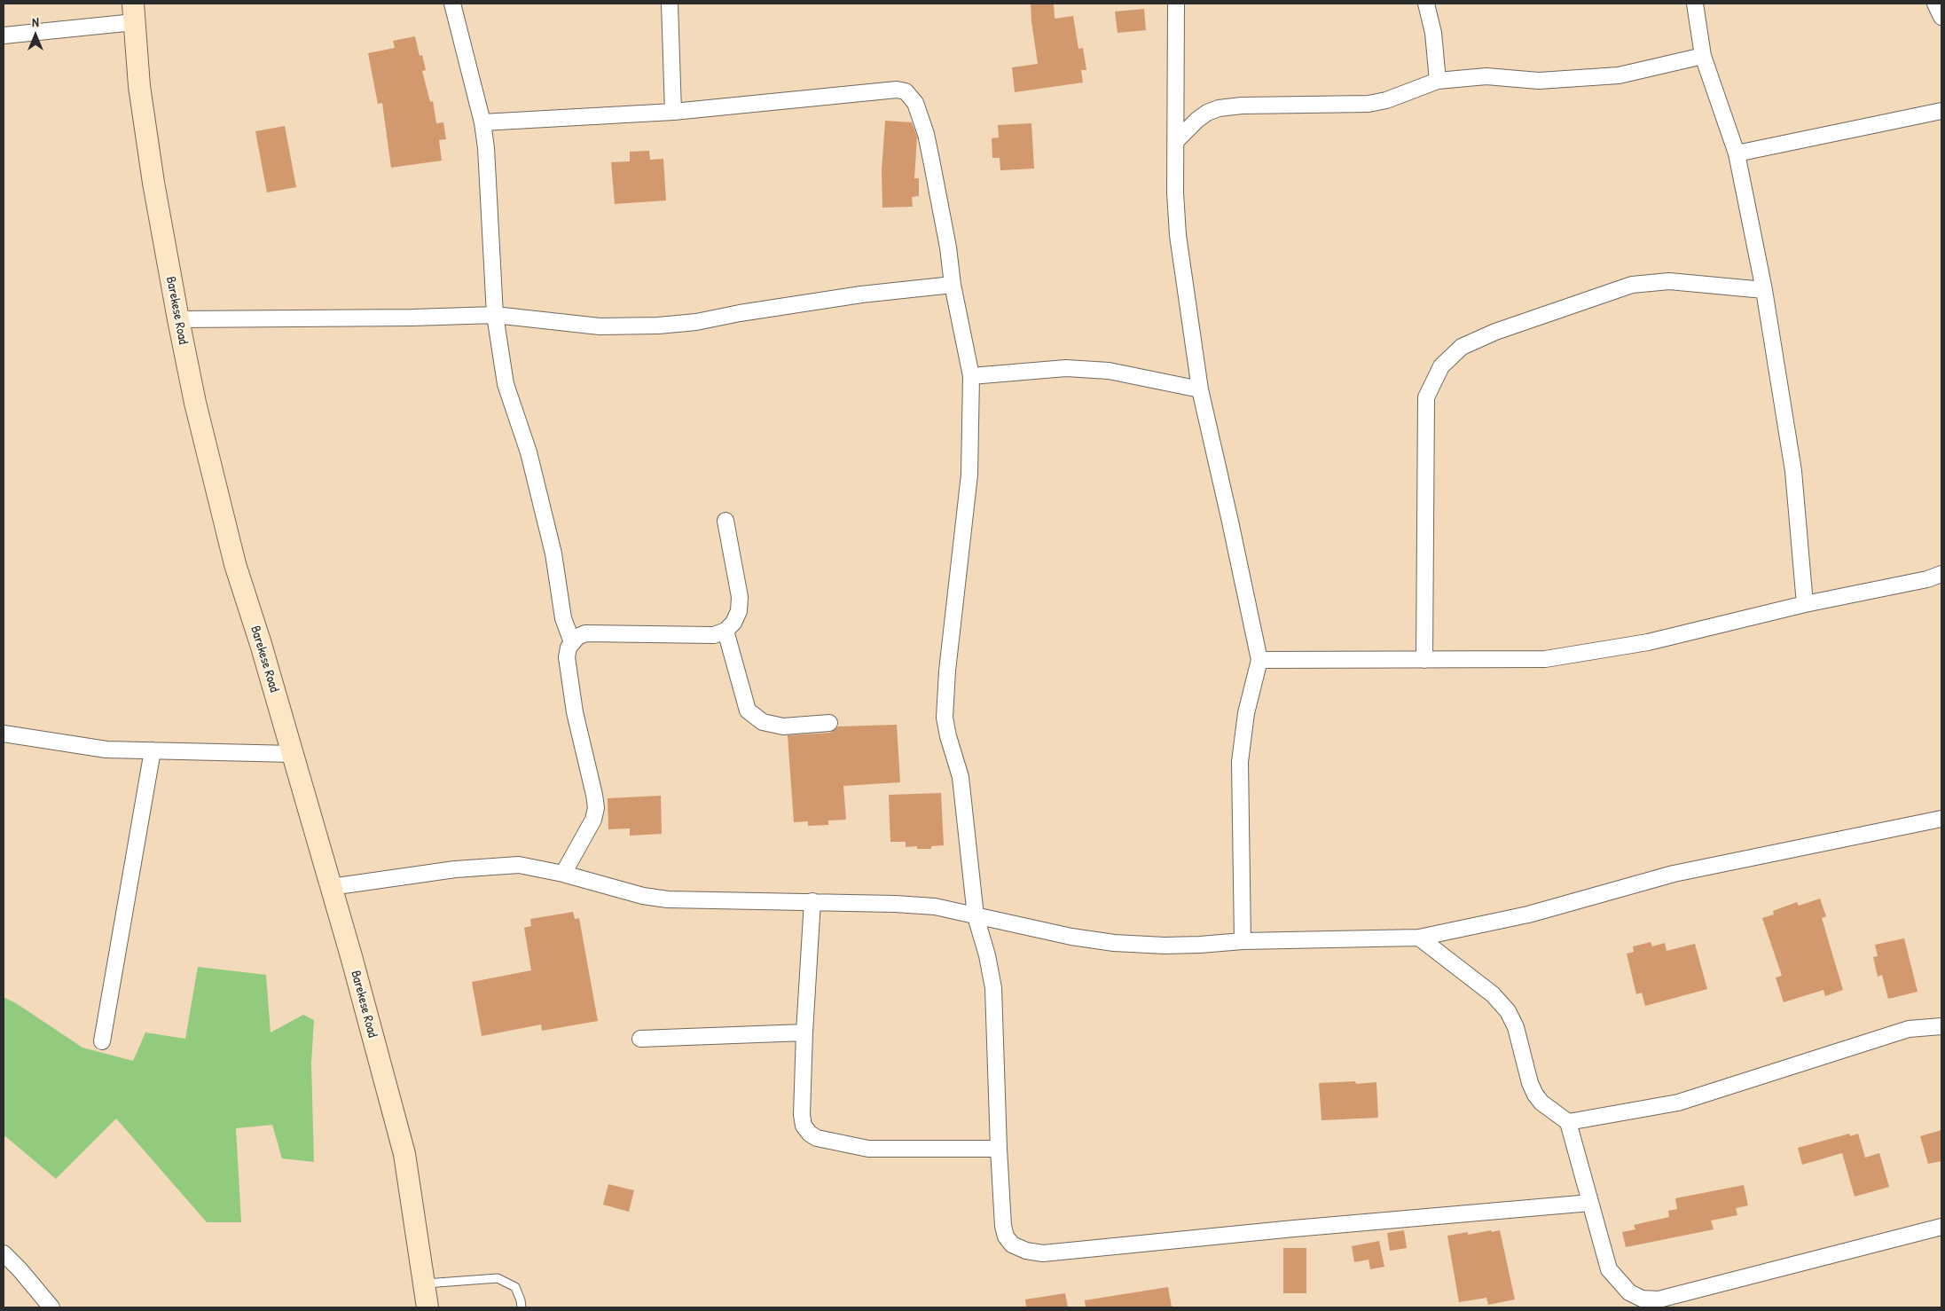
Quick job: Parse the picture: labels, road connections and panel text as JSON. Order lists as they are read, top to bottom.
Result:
{
  "streets": {
    "main road": ["Barekese Road"]
  },
  "north": "top"
}
